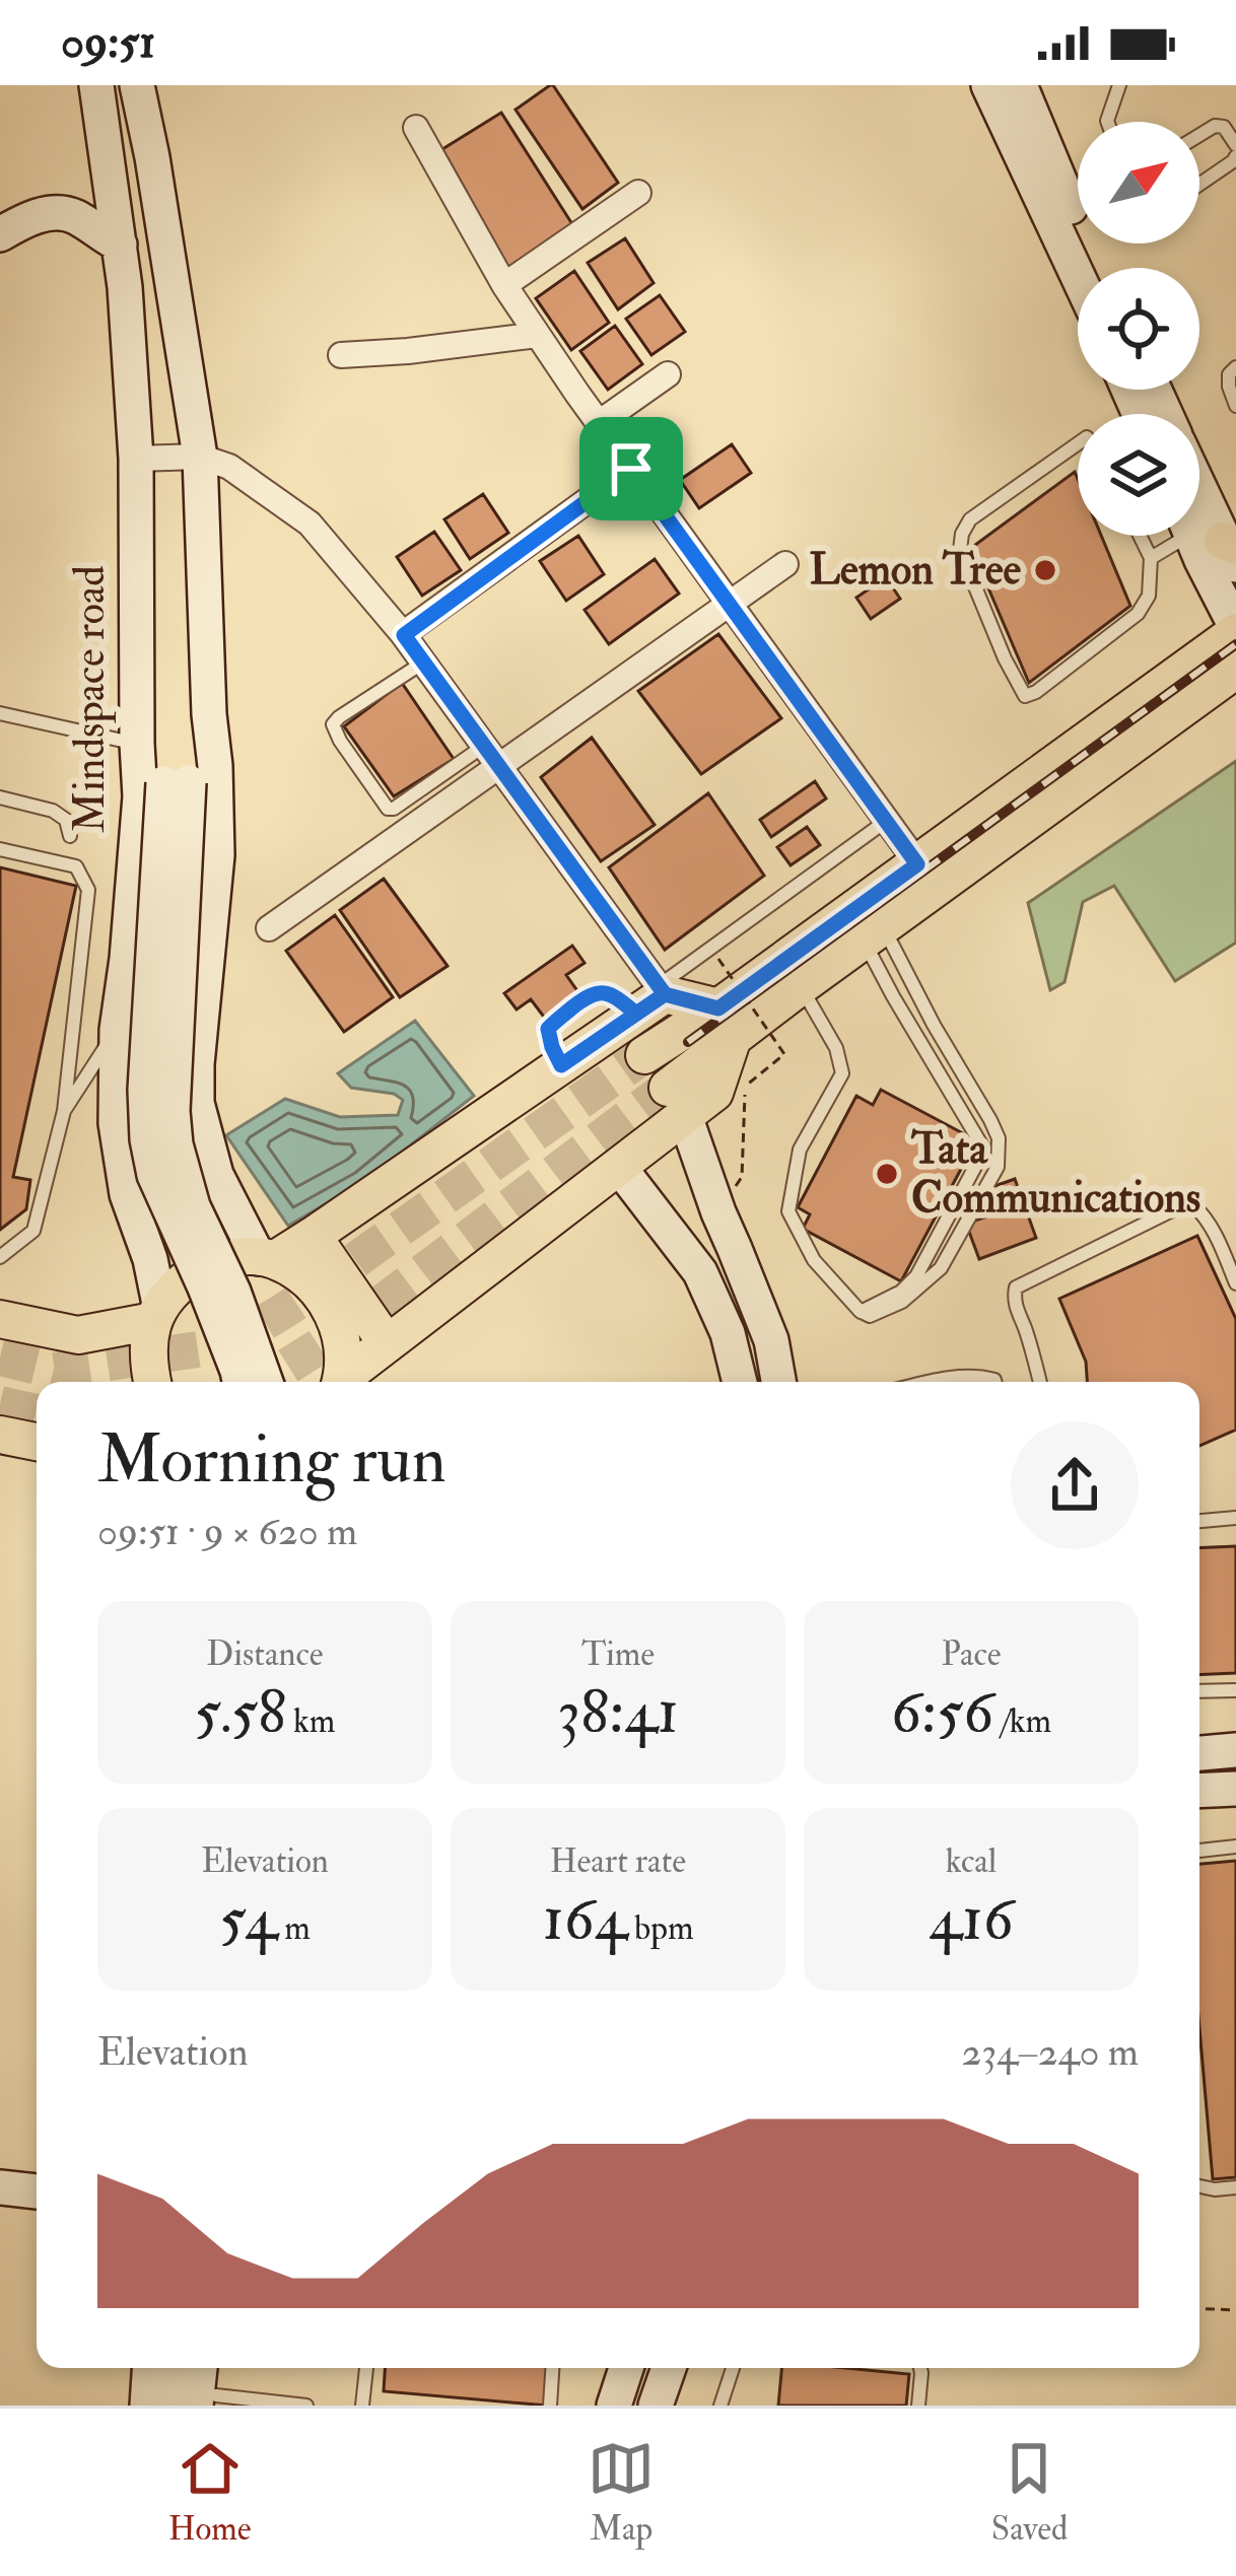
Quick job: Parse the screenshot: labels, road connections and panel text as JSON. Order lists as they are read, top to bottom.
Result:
{
  "streets": {
    "main road": ["Mindspace road"]
  },
  "places": ["Lemon Tree", "Tata Communications"],
  "north": "top right",
  "page": {
    "status": "09:51",
    "heading": ["Morning run", "09:51 · 9 × 620 m"],
    "stats": [
      ["Distance", "5.58 km"],
      ["Time", "38:41"],
      ["Pace", "6:56 /km"],
      ["Elevation", "54 m"],
      ["Heart rate", "164 bpm"],
      ["kcal", "416"]
    ],
    "chart": ["Elevation", "234–240 m"],
    "tabs": ["Home", "Map", "Saved"]
  }
}
